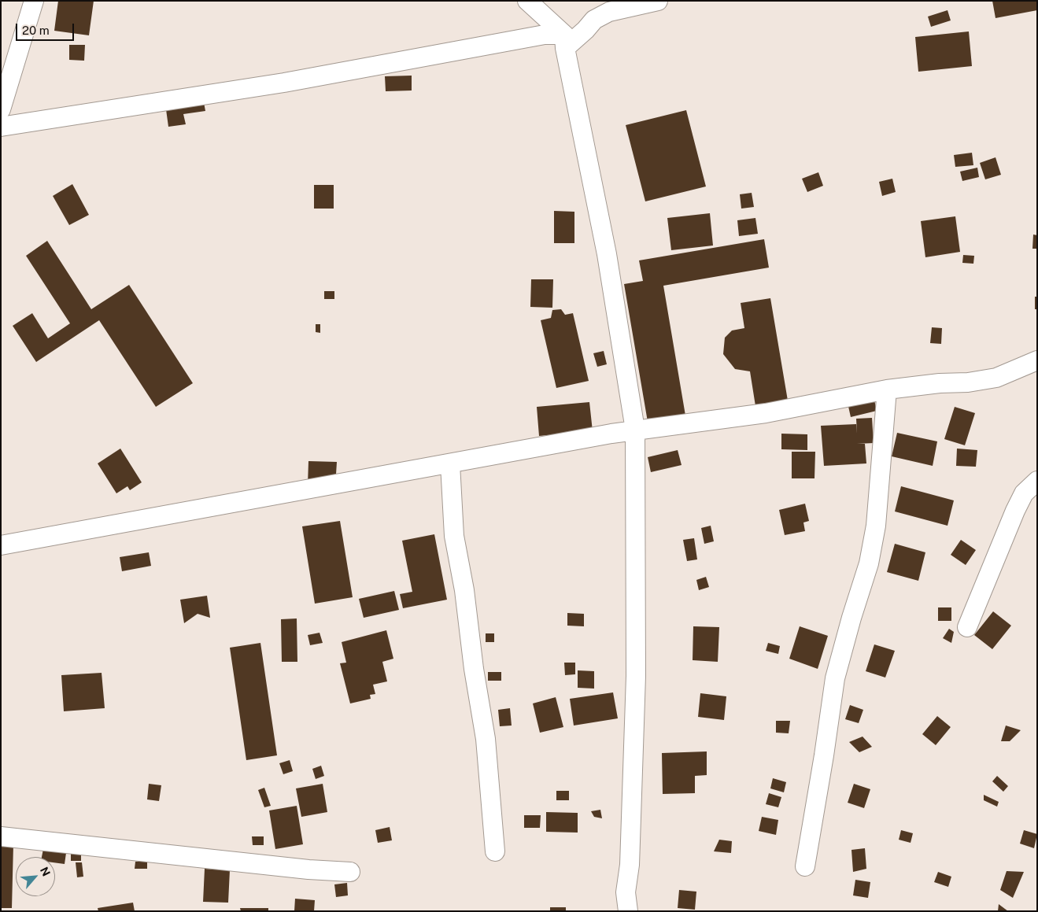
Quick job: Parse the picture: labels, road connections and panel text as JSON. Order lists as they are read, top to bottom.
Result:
{
  "scale_bar": "20 m",
  "north": "top right"
}
